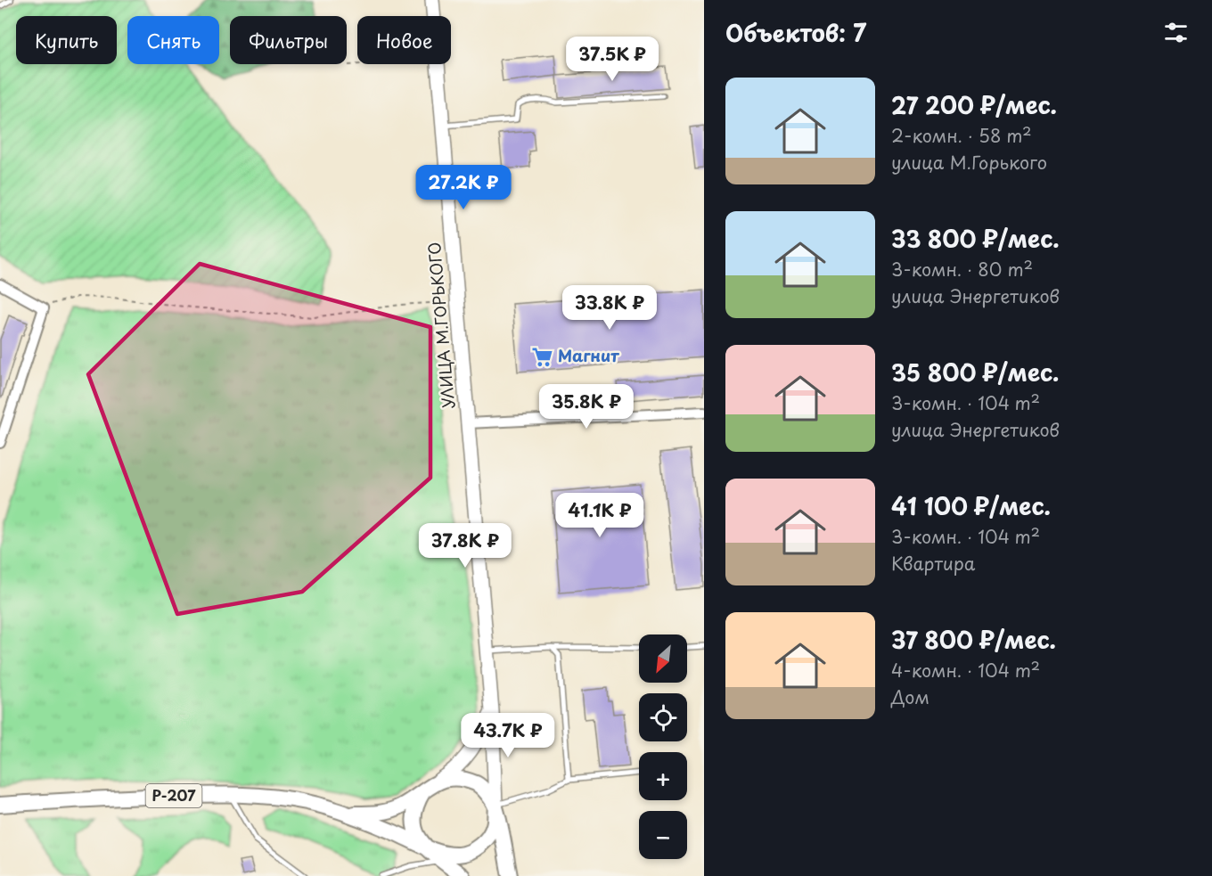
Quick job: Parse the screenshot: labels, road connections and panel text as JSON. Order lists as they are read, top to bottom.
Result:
{
  "streets": {
    "main road": ["УЛИЦА М.ГОРЬКОГО", "Р-207"]
  },
  "crossings": [
    ["УЛИЦА М.ГОРЬКОГО", "Р-207"]
  ],
  "places": {
    "supermarket": ["Магнит"]
  },
  "north": "bottom left",
  "page": {
    "heading": "Объектов: 7",
    "chip": [
      "Купить",
      "Снять",
      "Фильтры",
      "Новое"
    ],
    "price": [
      "37.5K ₽",
      "27.2K ₽",
      "33.8K ₽",
      "35.8K ₽",
      "41.1K ₽",
      "37.8K ₽",
      "43.7K ₽"
    ],
    "list": [
      {
        "name": "27 200 ₽/мес.",
        "note": "2-комн. · 58 m² · улица М.Горького"
      },
      {
        "name": "33 800 ₽/мес.",
        "note": "3-комн. · 80 m² · улица Энергетиков"
      },
      {
        "name": "35 800 ₽/мес.",
        "note": "3-комн. · 104 m² · улица Энергетиков"
      },
      {
        "name": "41 100 ₽/мес.",
        "note": "3-комн. · 104 m² · Квартира"
      },
      {
        "name": "37 800 ₽/мес.",
        "note": "4-комн. · 104 m² · Дом"
      }
    ],
    "map_buttons": ["+", "−"]
  }
}
